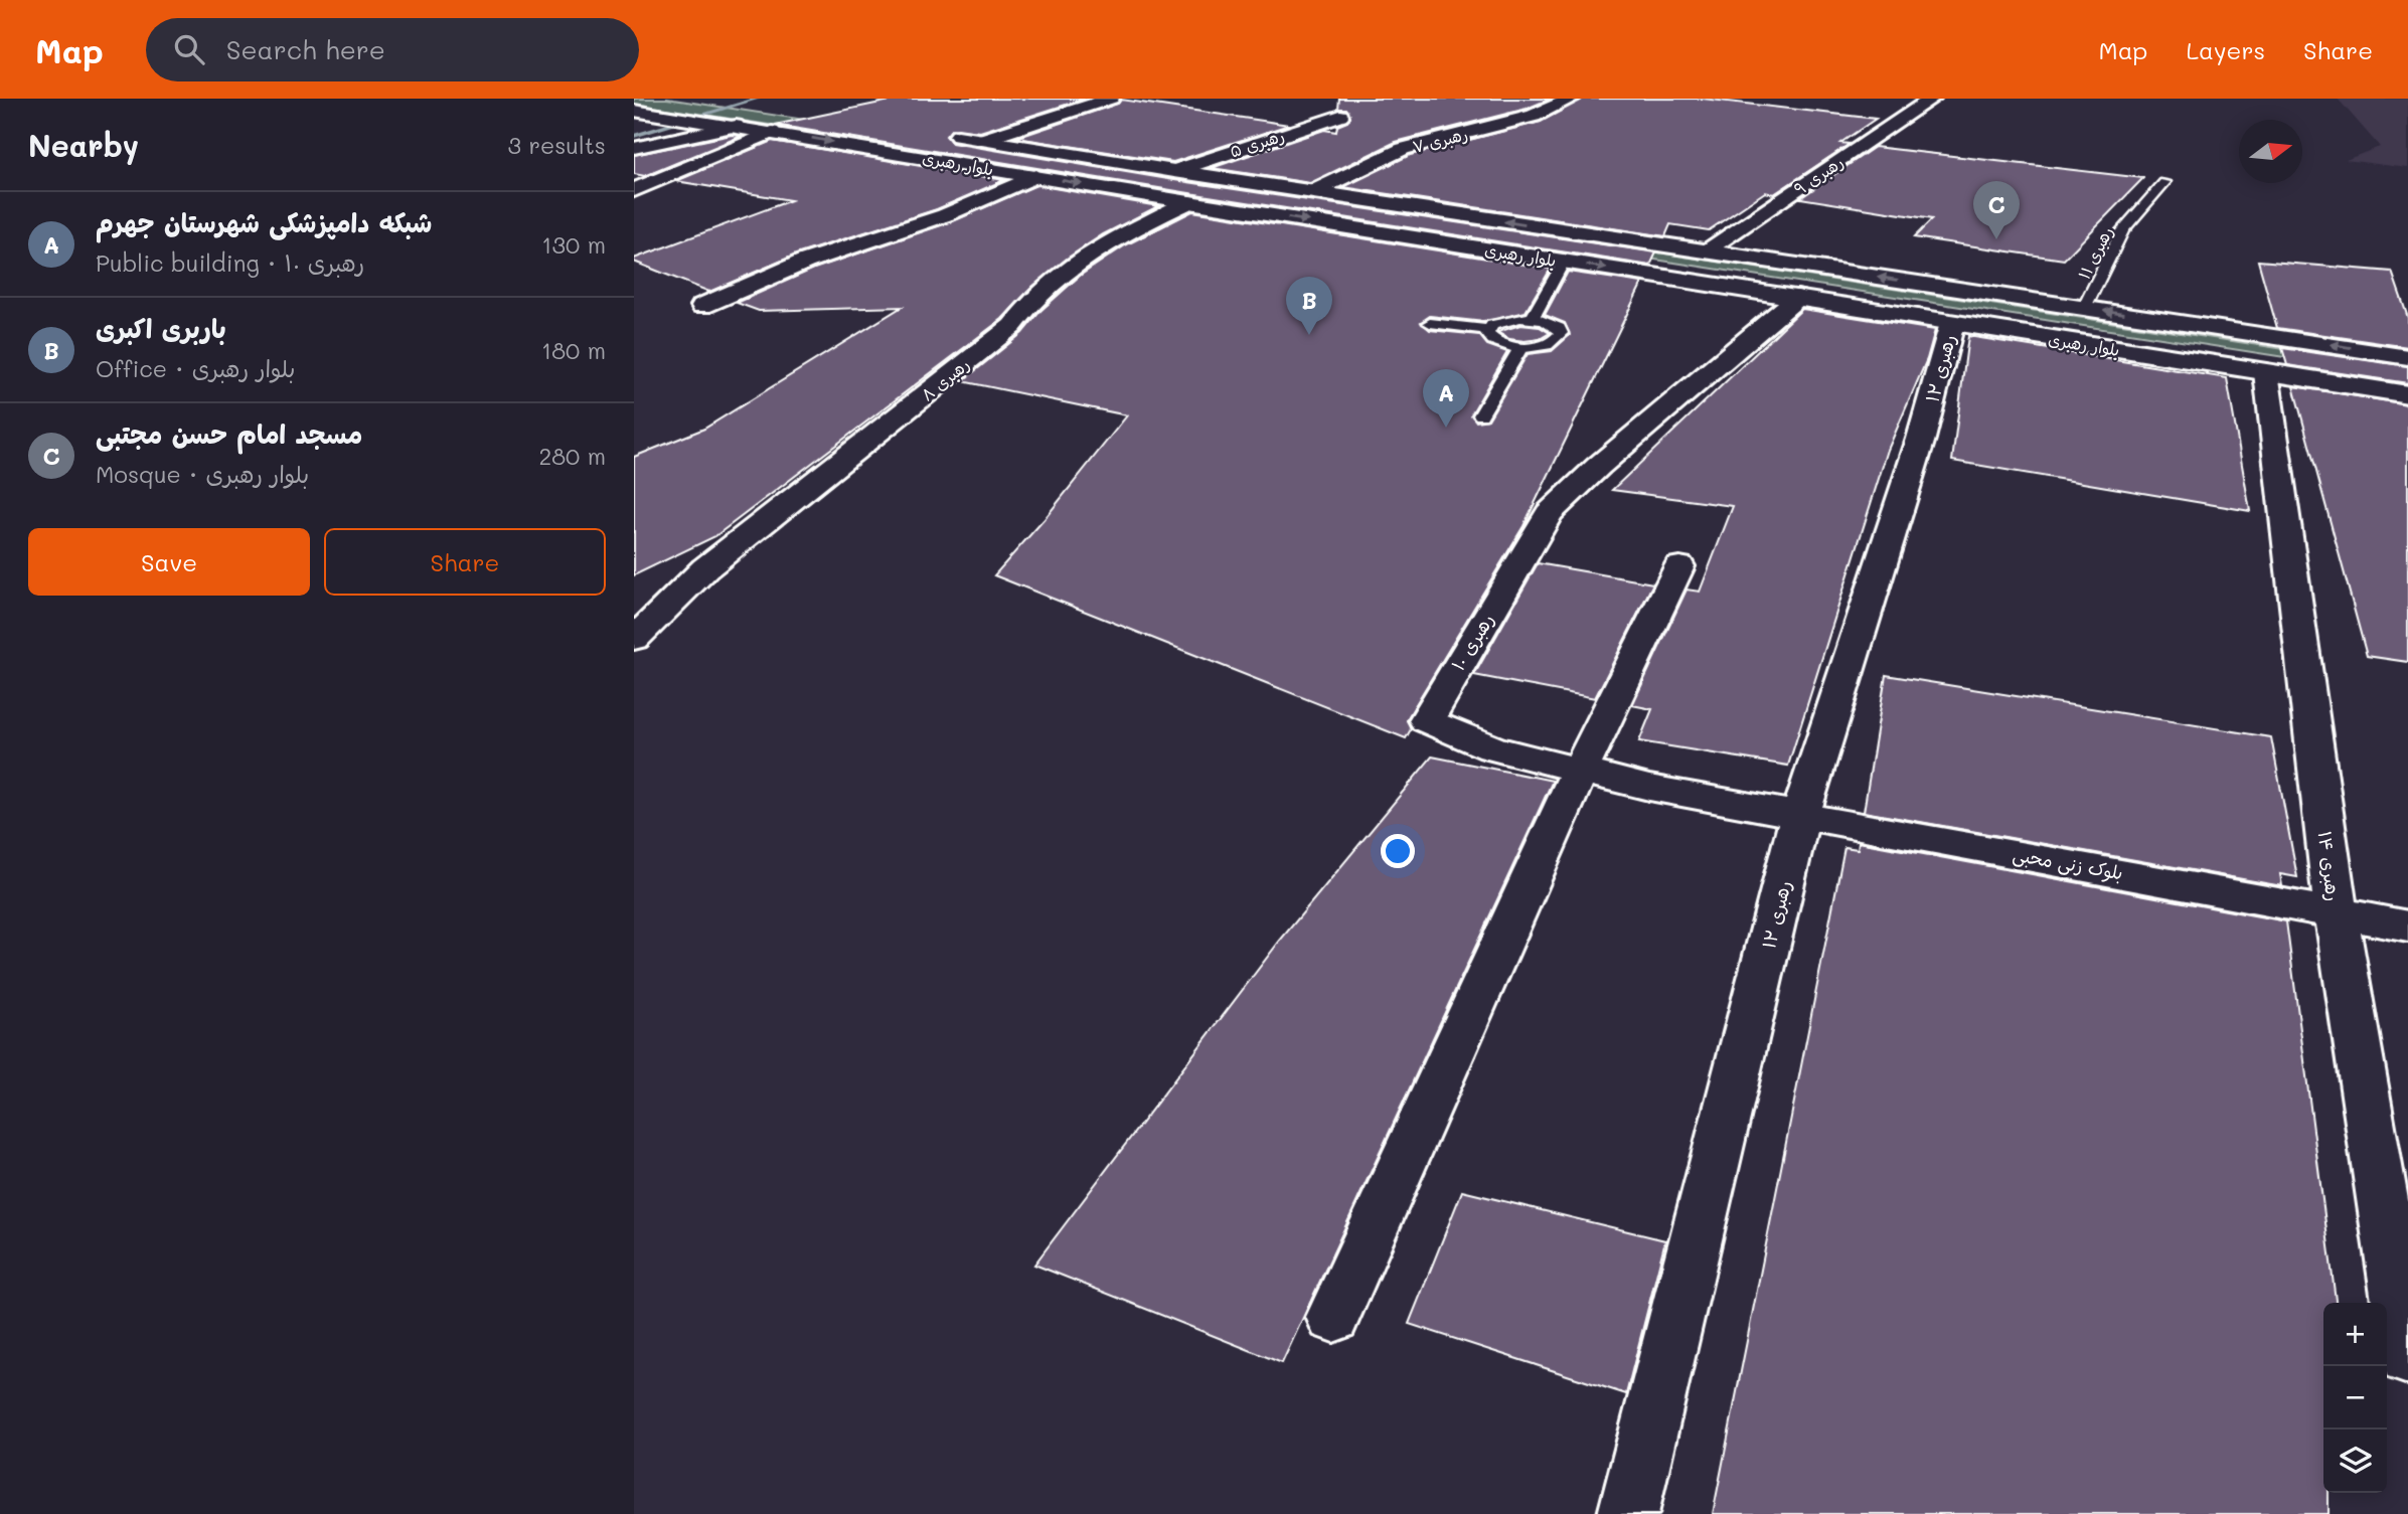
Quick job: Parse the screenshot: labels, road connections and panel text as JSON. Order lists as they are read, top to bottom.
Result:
{
  "streets": {
    "street": [
      "رهبری ۷",
      "رهبری ۵",
      "بلوار رهبری",
      "رهبری ۹",
      "رهبری ۱۲",
      "رهبری ۸",
      "رهبری ۱۰",
      "بلوک زنی محبی",
      "رهبری ۱۴"
    ],
    "lane": ["رهبری ۱۱"]
  },
  "crossings": [
    ["رهبری ۷", "بلوار رهبری"],
    ["رهبری ۵", "بلوار رهبری"],
    ["بلوار رهبری", "رهبری ۹"],
    ["بلوار رهبری", "رهبری ۱۱"],
    ["بلوار رهبری", "رهبری ۱۲"],
    ["بلوار رهبری", "رهبری ۸"],
    ["بلوار رهبری", "رهبری ۱۰"],
    ["بلوار رهبری", "رهبری ۱۴"],
    ["رهبری ۱۲", "رهبری ۱۰"],
    ["رهبری ۱۲", "بلوک زنی محبی"],
    ["رهبری ۱۰", "بلوک زنی محبی"],
    ["بلوک زنی محبی", "رهبری ۱۴"]
  ],
  "north": "right",
  "page": {
    "header": "Map",
    "search": "Search here",
    "nav": ["Map", "Layers", "Share"],
    "heading": ["Nearby", "3 results"],
    "pins": ["C", "B", "A"],
    "list": [
      {
        "mark": "A",
        "name": "شبکه دامپزشکی شهرستان جهرم",
        "note": "Public building · رهبری ۱۰",
        "value": "130 m"
      },
      {
        "mark": "B",
        "name": "باربری اکبری",
        "note": "Office · بلوار رهبری",
        "value": "180 m"
      },
      {
        "mark": "C",
        "name": "مسجد امام حسن مجتبی",
        "note": "Mosque · بلوار رهبری",
        "value": "280 m"
      }
    ],
    "buttons": ["Save", "Share"],
    "map_buttons": ["+", "−"]
  }
}
